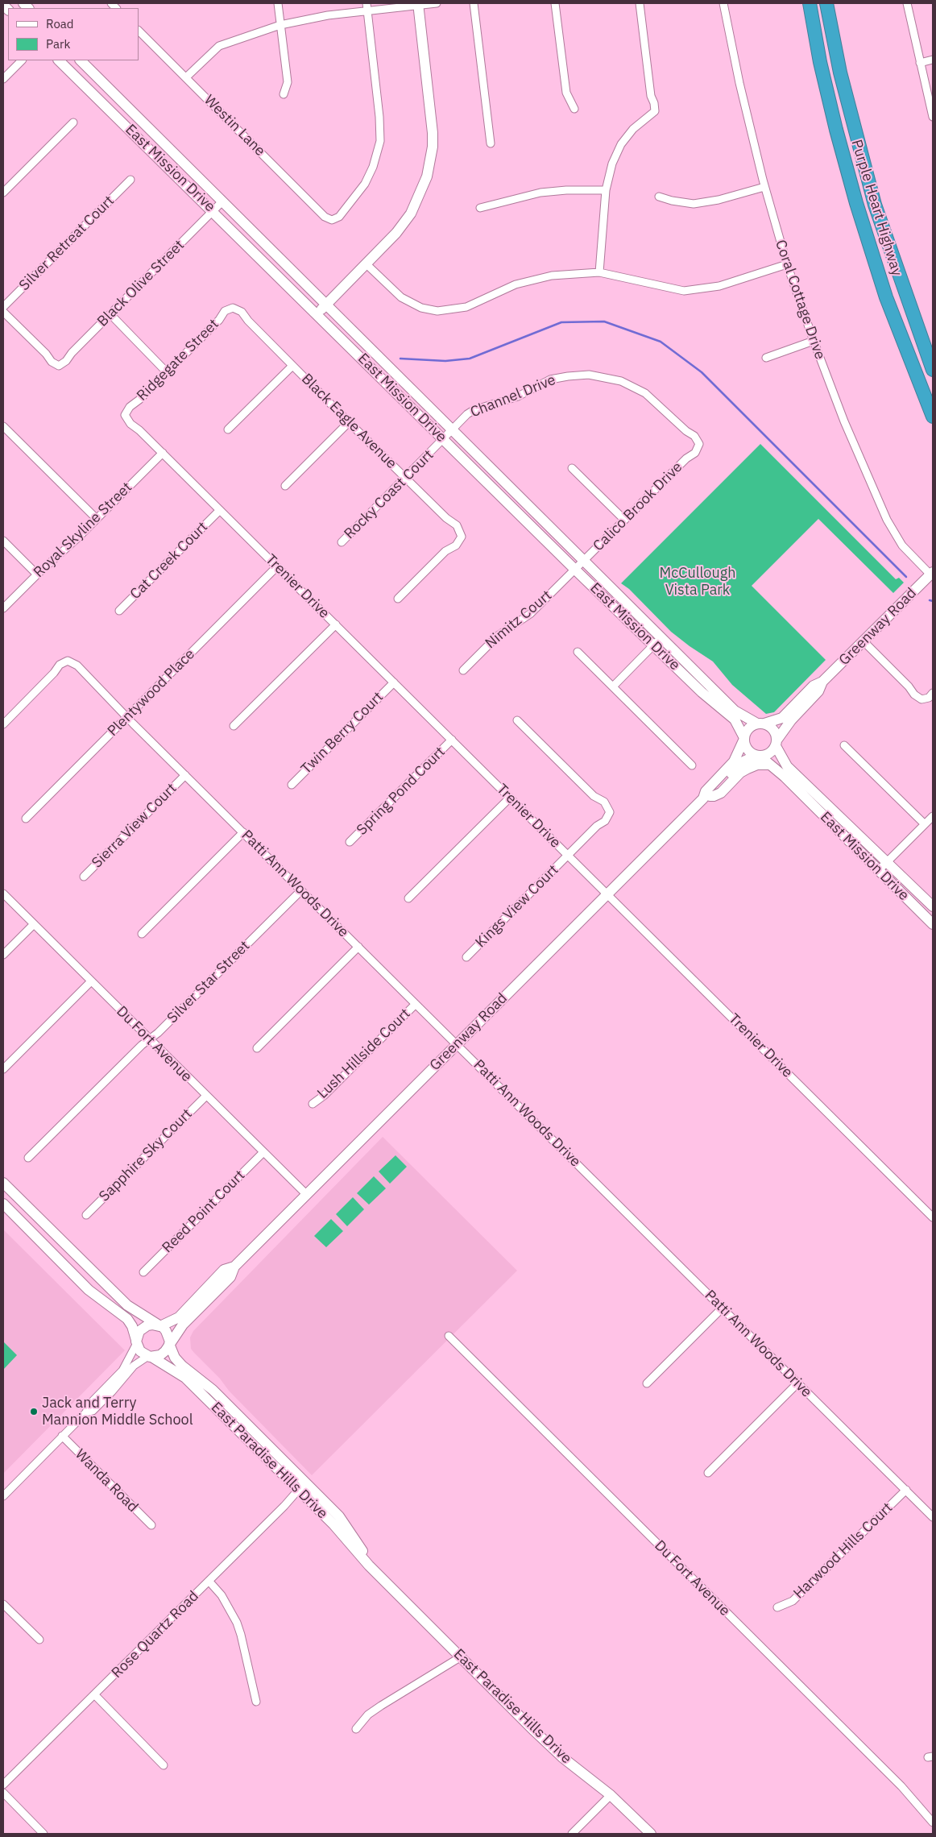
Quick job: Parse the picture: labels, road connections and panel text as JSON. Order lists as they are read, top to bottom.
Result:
{
  "streets": {
    "highway": ["Purple Heart Highway"],
    "street": [
      "Westin Lane",
      "East Mission Drive",
      "Silver Retreat Court",
      "Black Olive Street",
      "Coral Cottage Drive",
      "Ridgegate Street",
      "Channel Drive",
      "Black Eagle Avenue",
      "Rocky Coast Court",
      "Calico Brook Drive",
      "Royal Skyline Street",
      "Cat Creek Court",
      "Trenier Drive",
      "Nimitz Court",
      "Greenway Road",
      "Plentywood Place",
      "Twin Berry Court",
      "Spring Pond Court",
      "Sierra View Court",
      "Patti Ann Woods Drive",
      "Kings View Court",
      "Silver Star Street",
      "Du Fort Avenue",
      "Lush Hillside Court",
      "Sapphire Sky Court",
      "Reed Point Court",
      "East Paradise Hills Drive",
      "Wanda Road",
      "Harwood Hills Court",
      "Rose Quartz Road"
    ]
  },
  "crossings": [
    ["East Mission Drive", "Black Olive Street"],
    ["East Mission Drive", "Channel Drive"],
    ["East Mission Drive", "Rocky Coast Court"],
    ["East Mission Drive", "Calico Brook Drive"],
    ["East Mission Drive", "Nimitz Court"],
    ["East Mission Drive", "Greenway Road"],
    ["Coral Cottage Drive", "Greenway Road"],
    ["Ridgegate Street", "Black Eagle Avenue"],
    ["Ridgegate Street", "Trenier Drive"],
    ["Channel Drive", "Rocky Coast Court"],
    ["Channel Drive", "Calico Brook Drive"],
    ["Black Eagle Avenue", "Rocky Coast Court"],
    ["Calico Brook Drive", "Nimitz Court"],
    ["Royal Skyline Street", "Trenier Drive"],
    ["Cat Creek Court", "Trenier Drive"],
    ["Trenier Drive", "Greenway Road"],
    ["Trenier Drive", "Plentywood Place"],
    ["Trenier Drive", "Twin Berry Court"],
    ["Trenier Drive", "Spring Pond Court"],
    ["Trenier Drive", "Kings View Court"],
    ["Greenway Road", "Patti Ann Woods Drive"],
    ["Greenway Road", "Du Fort Avenue"],
    ["Greenway Road", "East Paradise Hills Drive"],
    ["Plentywood Place", "Patti Ann Woods Drive"],
    ["Sierra View Court", "Patti Ann Woods Drive"],
    ["Patti Ann Woods Drive", "Silver Star Street"],
    ["Patti Ann Woods Drive", "Lush Hillside Court"],
    ["Patti Ann Woods Drive", "Harwood Hills Court"],
    ["Silver Star Street", "Du Fort Avenue"],
    ["Du Fort Avenue", "Sapphire Sky Court"],
    ["Du Fort Avenue", "Reed Point Court"],
    ["East Paradise Hills Drive", "Rose Quartz Road"]
  ],
  "parks": ["McCullough Vista Park"],
  "places": ["Jack and Terry Mannion Middle School"],
  "legend": ["Road", "Park"]
}
